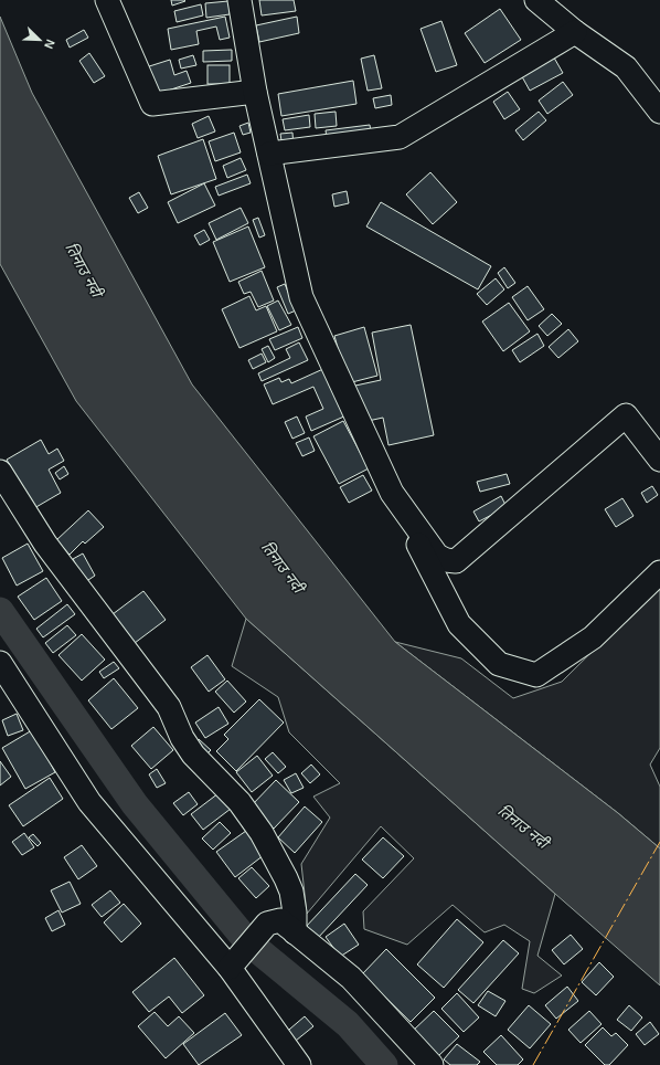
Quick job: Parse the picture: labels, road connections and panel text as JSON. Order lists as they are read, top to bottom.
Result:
{
  "water": ["तिनाउ नदी"],
  "north": "bottom right"
}
